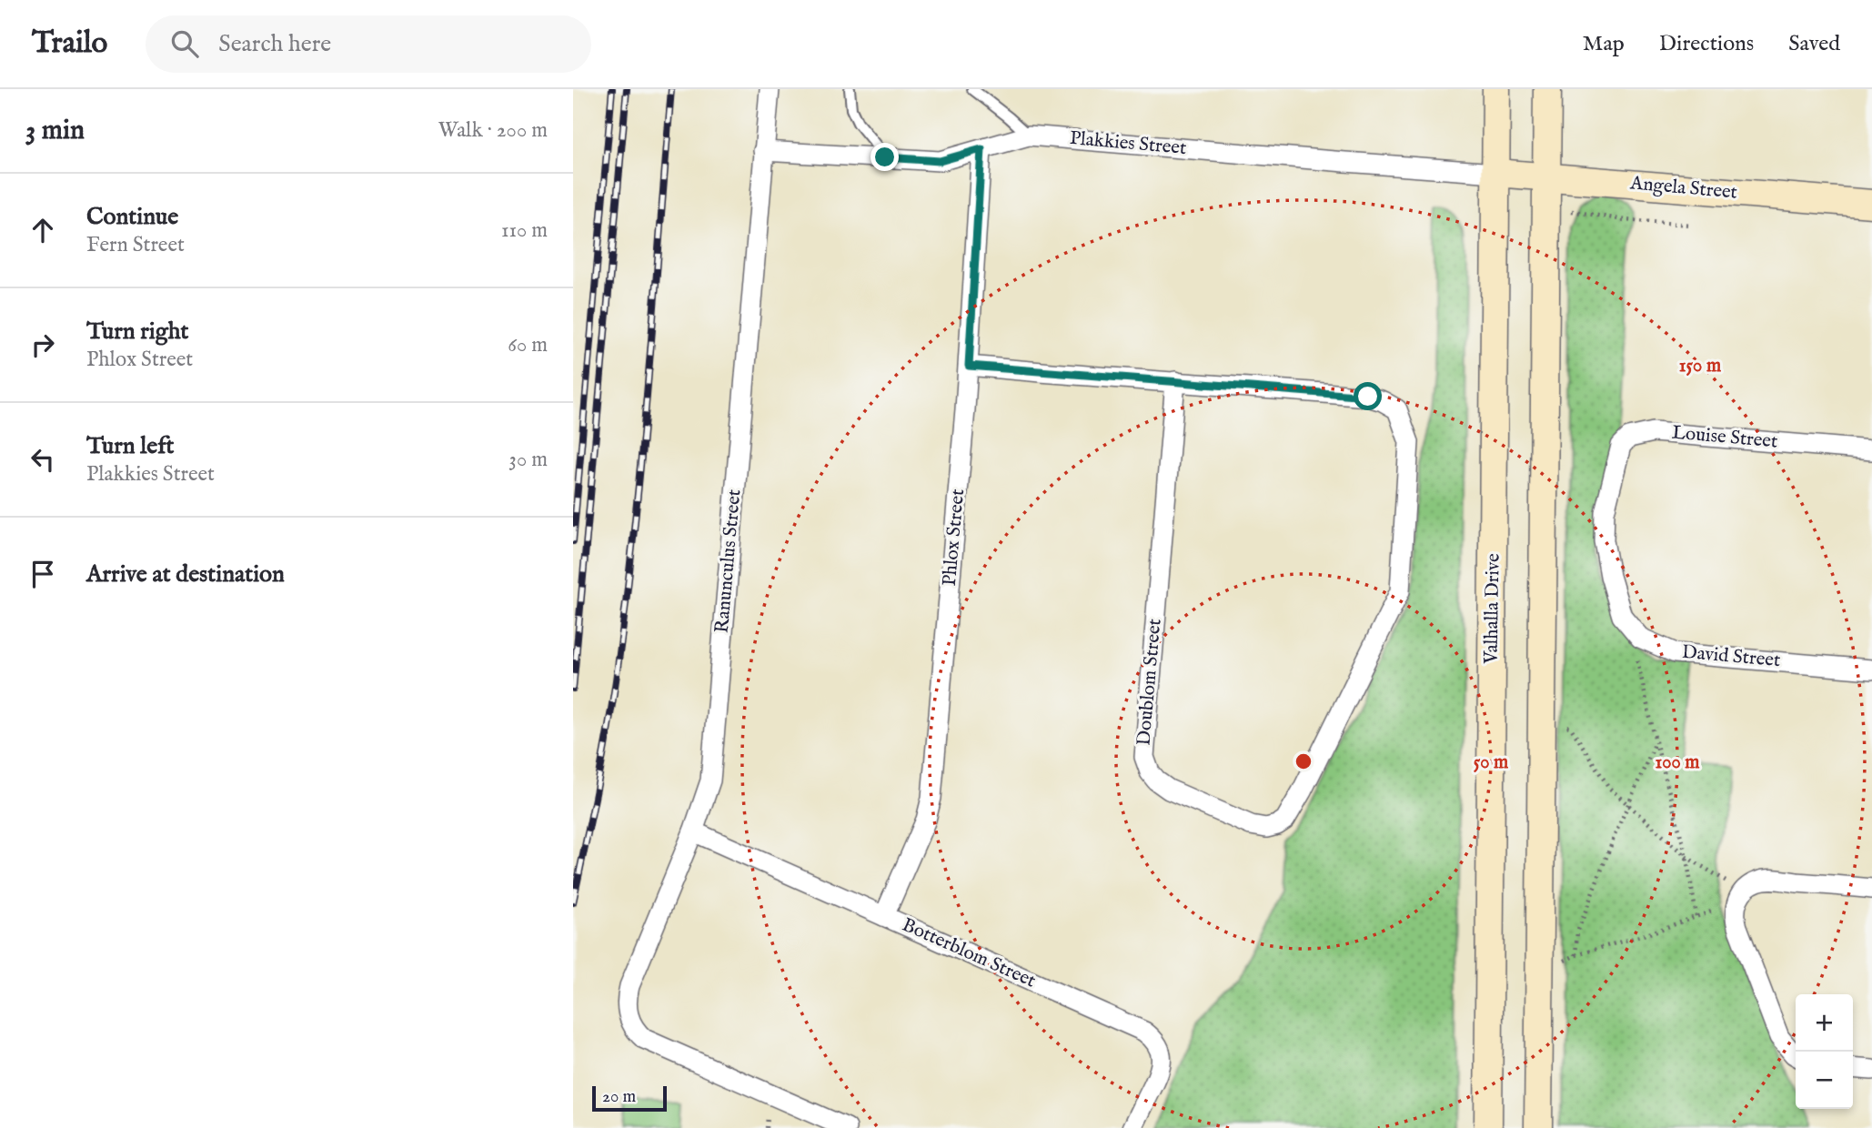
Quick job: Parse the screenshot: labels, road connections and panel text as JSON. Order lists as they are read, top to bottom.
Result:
{
  "streets": {
    "main road": ["Angela Street", "Valhalla Drive"],
    "street": [
      "Plakkies Street",
      "Louise Street",
      "Phlox Street",
      "Ranunculus Street",
      "David Street",
      "Doublom Street",
      "Botterblom Street"
    ]
  },
  "crossings": [
    ["Plakkies Street", "Angela Street"],
    ["Plakkies Street", "Phlox Street"],
    ["Plakkies Street", "Ranunculus Street"],
    ["Plakkies Street", "Valhalla Drive"],
    ["Angela Street", "Valhalla Drive"],
    ["Louise Street", "David Street"],
    ["Phlox Street", "Botterblom Street"],
    ["Ranunculus Street", "Botterblom Street"]
  ],
  "scale_bar": "20 m",
  "page": {
    "header": "Trailo",
    "search": "Search here",
    "nav": ["Map", "Directions", "Saved"],
    "heading": ["3 min", "Walk · 200 m"],
    "list": [
      ["Continue", "Fern Street", "110 m"],
      ["Turn right", "Phlox Street", "60 m"],
      ["Turn left", "Plakkies Street", "30 m"],
      "Arrive at destination"
    ],
    "map_buttons": ["+", "−"],
    "scale": "20 m"
  },
  "rings": ["150 m", "50 m", "100 m"]
}
